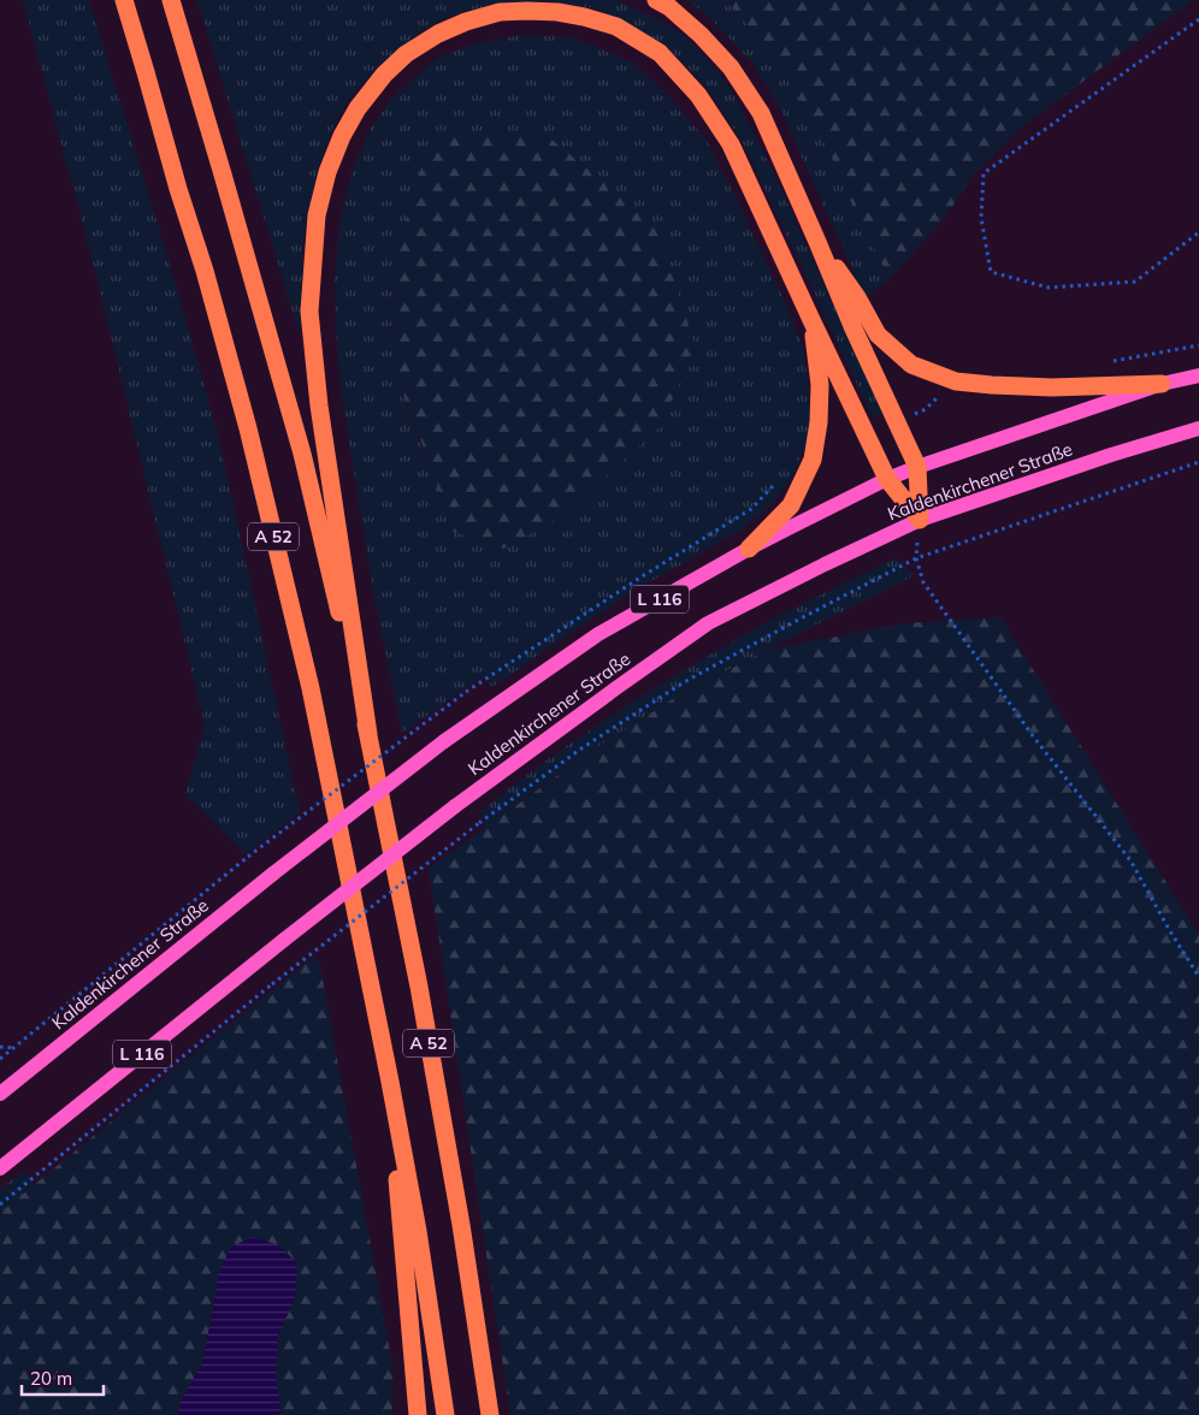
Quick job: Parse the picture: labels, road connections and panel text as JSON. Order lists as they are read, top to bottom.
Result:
{
  "streets": {
    "highway": ["A 52"],
    "main road": ["Kaldenkirchener Straße", "L 116"]
  },
  "scale_bar": "20 m"
}
